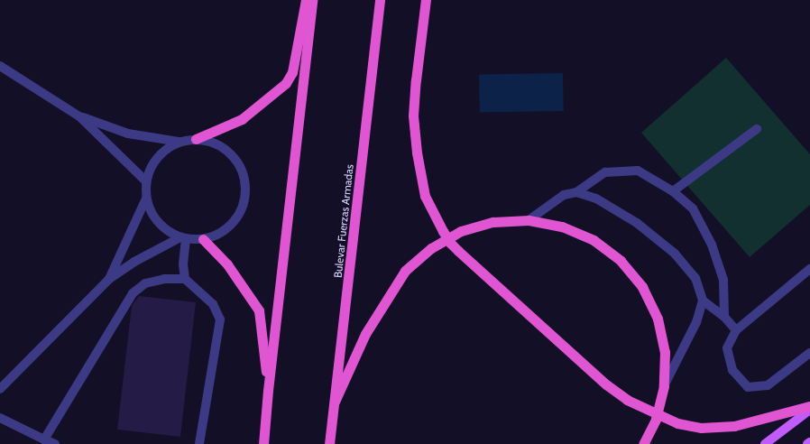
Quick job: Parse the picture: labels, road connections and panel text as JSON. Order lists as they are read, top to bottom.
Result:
{
  "streets": {
    "highway": ["Bulevar Fuerzas Armadas"]
  }
}
